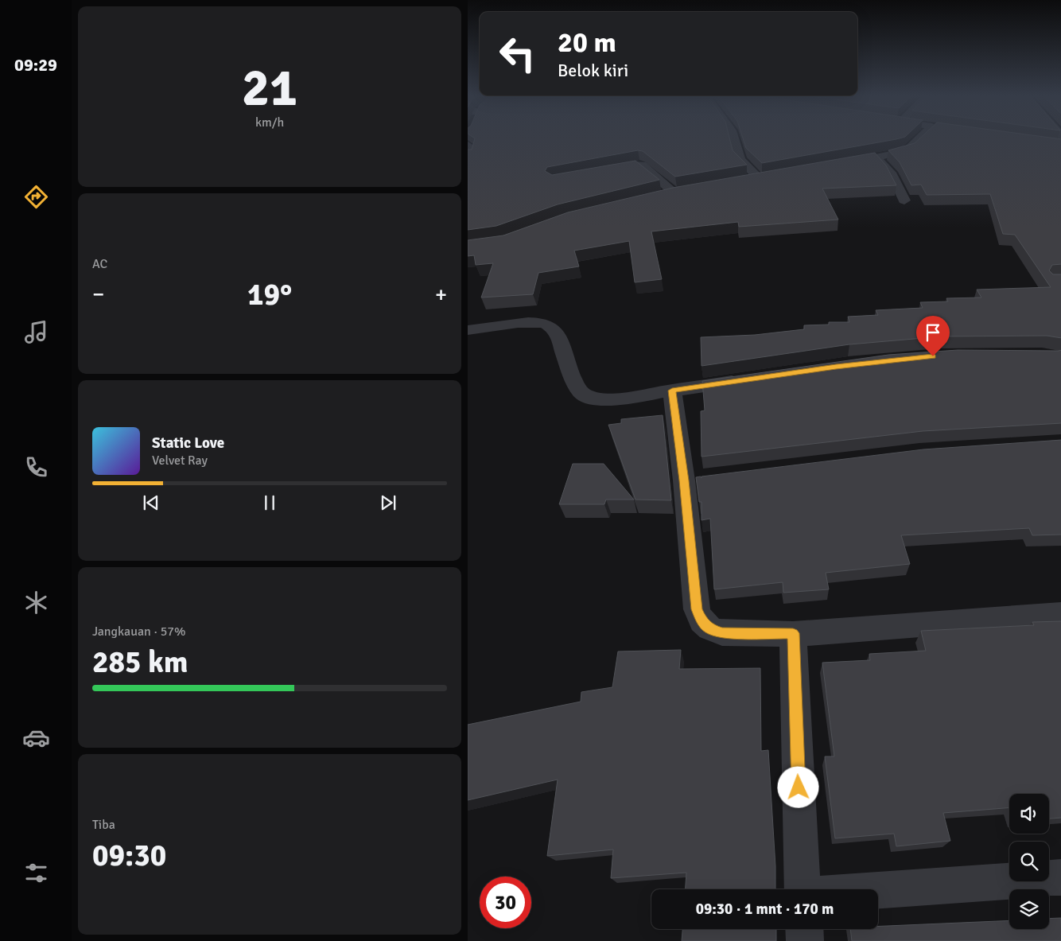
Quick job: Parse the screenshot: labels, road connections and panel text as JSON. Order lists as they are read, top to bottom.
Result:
{
  "page": {
    "tabs": "09:29",
    "tile": [
      ["21", "km/h"],
      "AC",
      ["Jangkauan · 57%", "285 km"],
      ["Tiba", "09:30"]
    ],
    "turn": ["20 m", "Belok kiri"],
    "heat": ["−", "19°", "+"],
    "song": ["Static Love", "Velvet Ray"],
    "limit": "30",
    "trip": "09:30 · 1 mnt · 170 m"
  }
}
